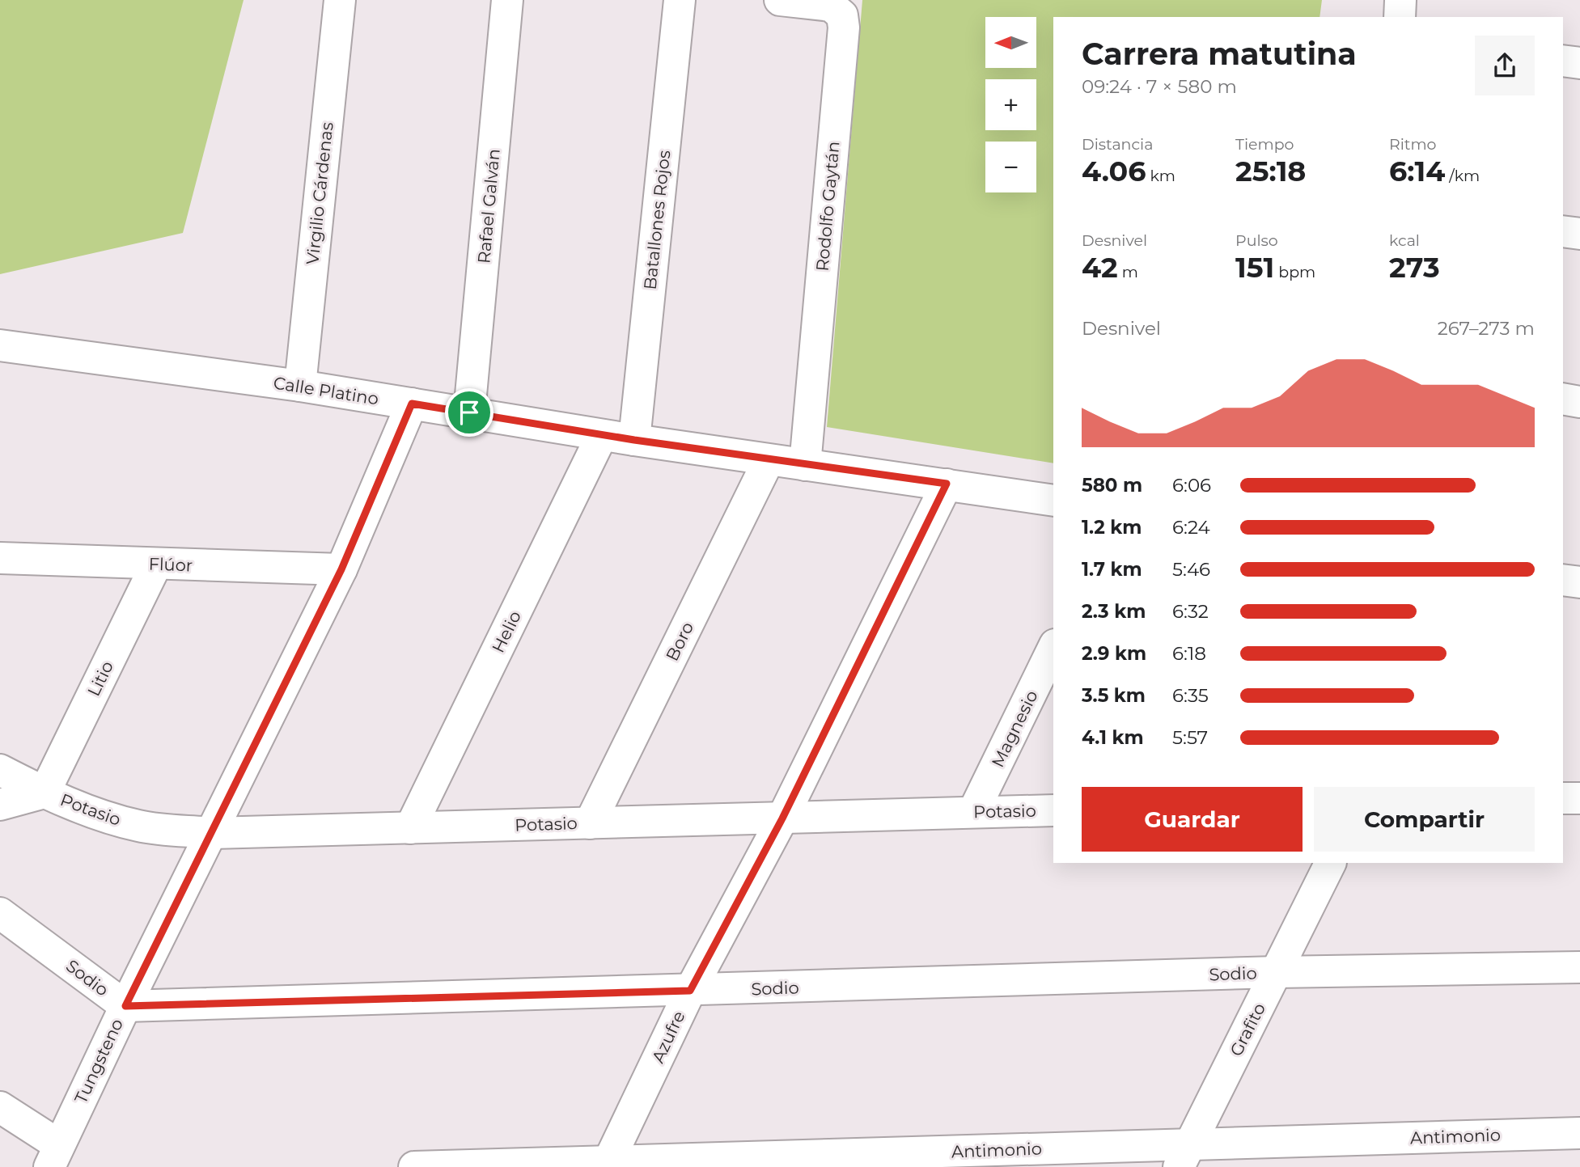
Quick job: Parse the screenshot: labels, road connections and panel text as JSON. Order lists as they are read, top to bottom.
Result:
{
  "streets": {
    "street": [
      "Virgilio Cárdenas",
      "Rafael Galván",
      "Rodolfo Gaytán",
      "Batallones Rojos",
      "Calle Platino",
      "Flúor",
      "Helio",
      "Boro",
      "Litio",
      "Magnesio",
      "Potasio",
      "Sodio",
      "Grafito",
      "Azufre",
      "Tungsteno",
      "Antimonio"
    ]
  },
  "crossings": [
    ["Virgilio Cárdenas", "Calle Platino"],
    ["Rafael Galván", "Calle Platino"],
    ["Rodolfo Gaytán", "Calle Platino"],
    ["Batallones Rojos", "Calle Platino"],
    ["Calle Platino", "Helio"],
    ["Calle Platino", "Boro"],
    ["Calle Platino", "Azufre"],
    ["Calle Platino", "Tungsteno"],
    ["Flúor", "Litio"],
    ["Flúor", "Tungsteno"],
    ["Helio", "Potasio"],
    ["Boro", "Potasio"],
    ["Litio", "Potasio"],
    ["Magnesio", "Potasio"],
    ["Potasio", "Azufre"],
    ["Potasio", "Tungsteno"],
    ["Sodio", "Grafito"],
    ["Sodio", "Azufre"],
    ["Sodio", "Tungsteno"],
    ["Grafito", "Antimonio"],
    ["Azufre", "Antimonio"]
  ],
  "north": "left",
  "page": {
    "map_buttons": ["+", "−"],
    "heading": ["Carrera matutina", "09:24 · 7 × 580 m"],
    "stats": [
      ["Distancia", "4.06 km"],
      ["Tiempo", "25:18"],
      ["Ritmo", "6:14 /km"],
      ["Desnivel", "42 m"],
      ["Pulso", "151 bpm"],
      ["kcal", "273"]
    ],
    "chart": ["Desnivel", "267–273 m"],
    "list": [
      {
        "name": "580 m",
        "note": "6:06"
      },
      {
        "name": "1.2 km",
        "note": "6:24"
      },
      {
        "name": "1.7 km",
        "note": "5:46"
      },
      {
        "name": "2.3 km",
        "note": "6:32"
      },
      {
        "name": "2.9 km",
        "note": "6:18"
      },
      {
        "name": "3.5 km",
        "note": "6:35"
      },
      {
        "name": "4.1 km",
        "note": "5:57"
      }
    ],
    "buttons": ["Guardar", "Compartir"]
  }
}
